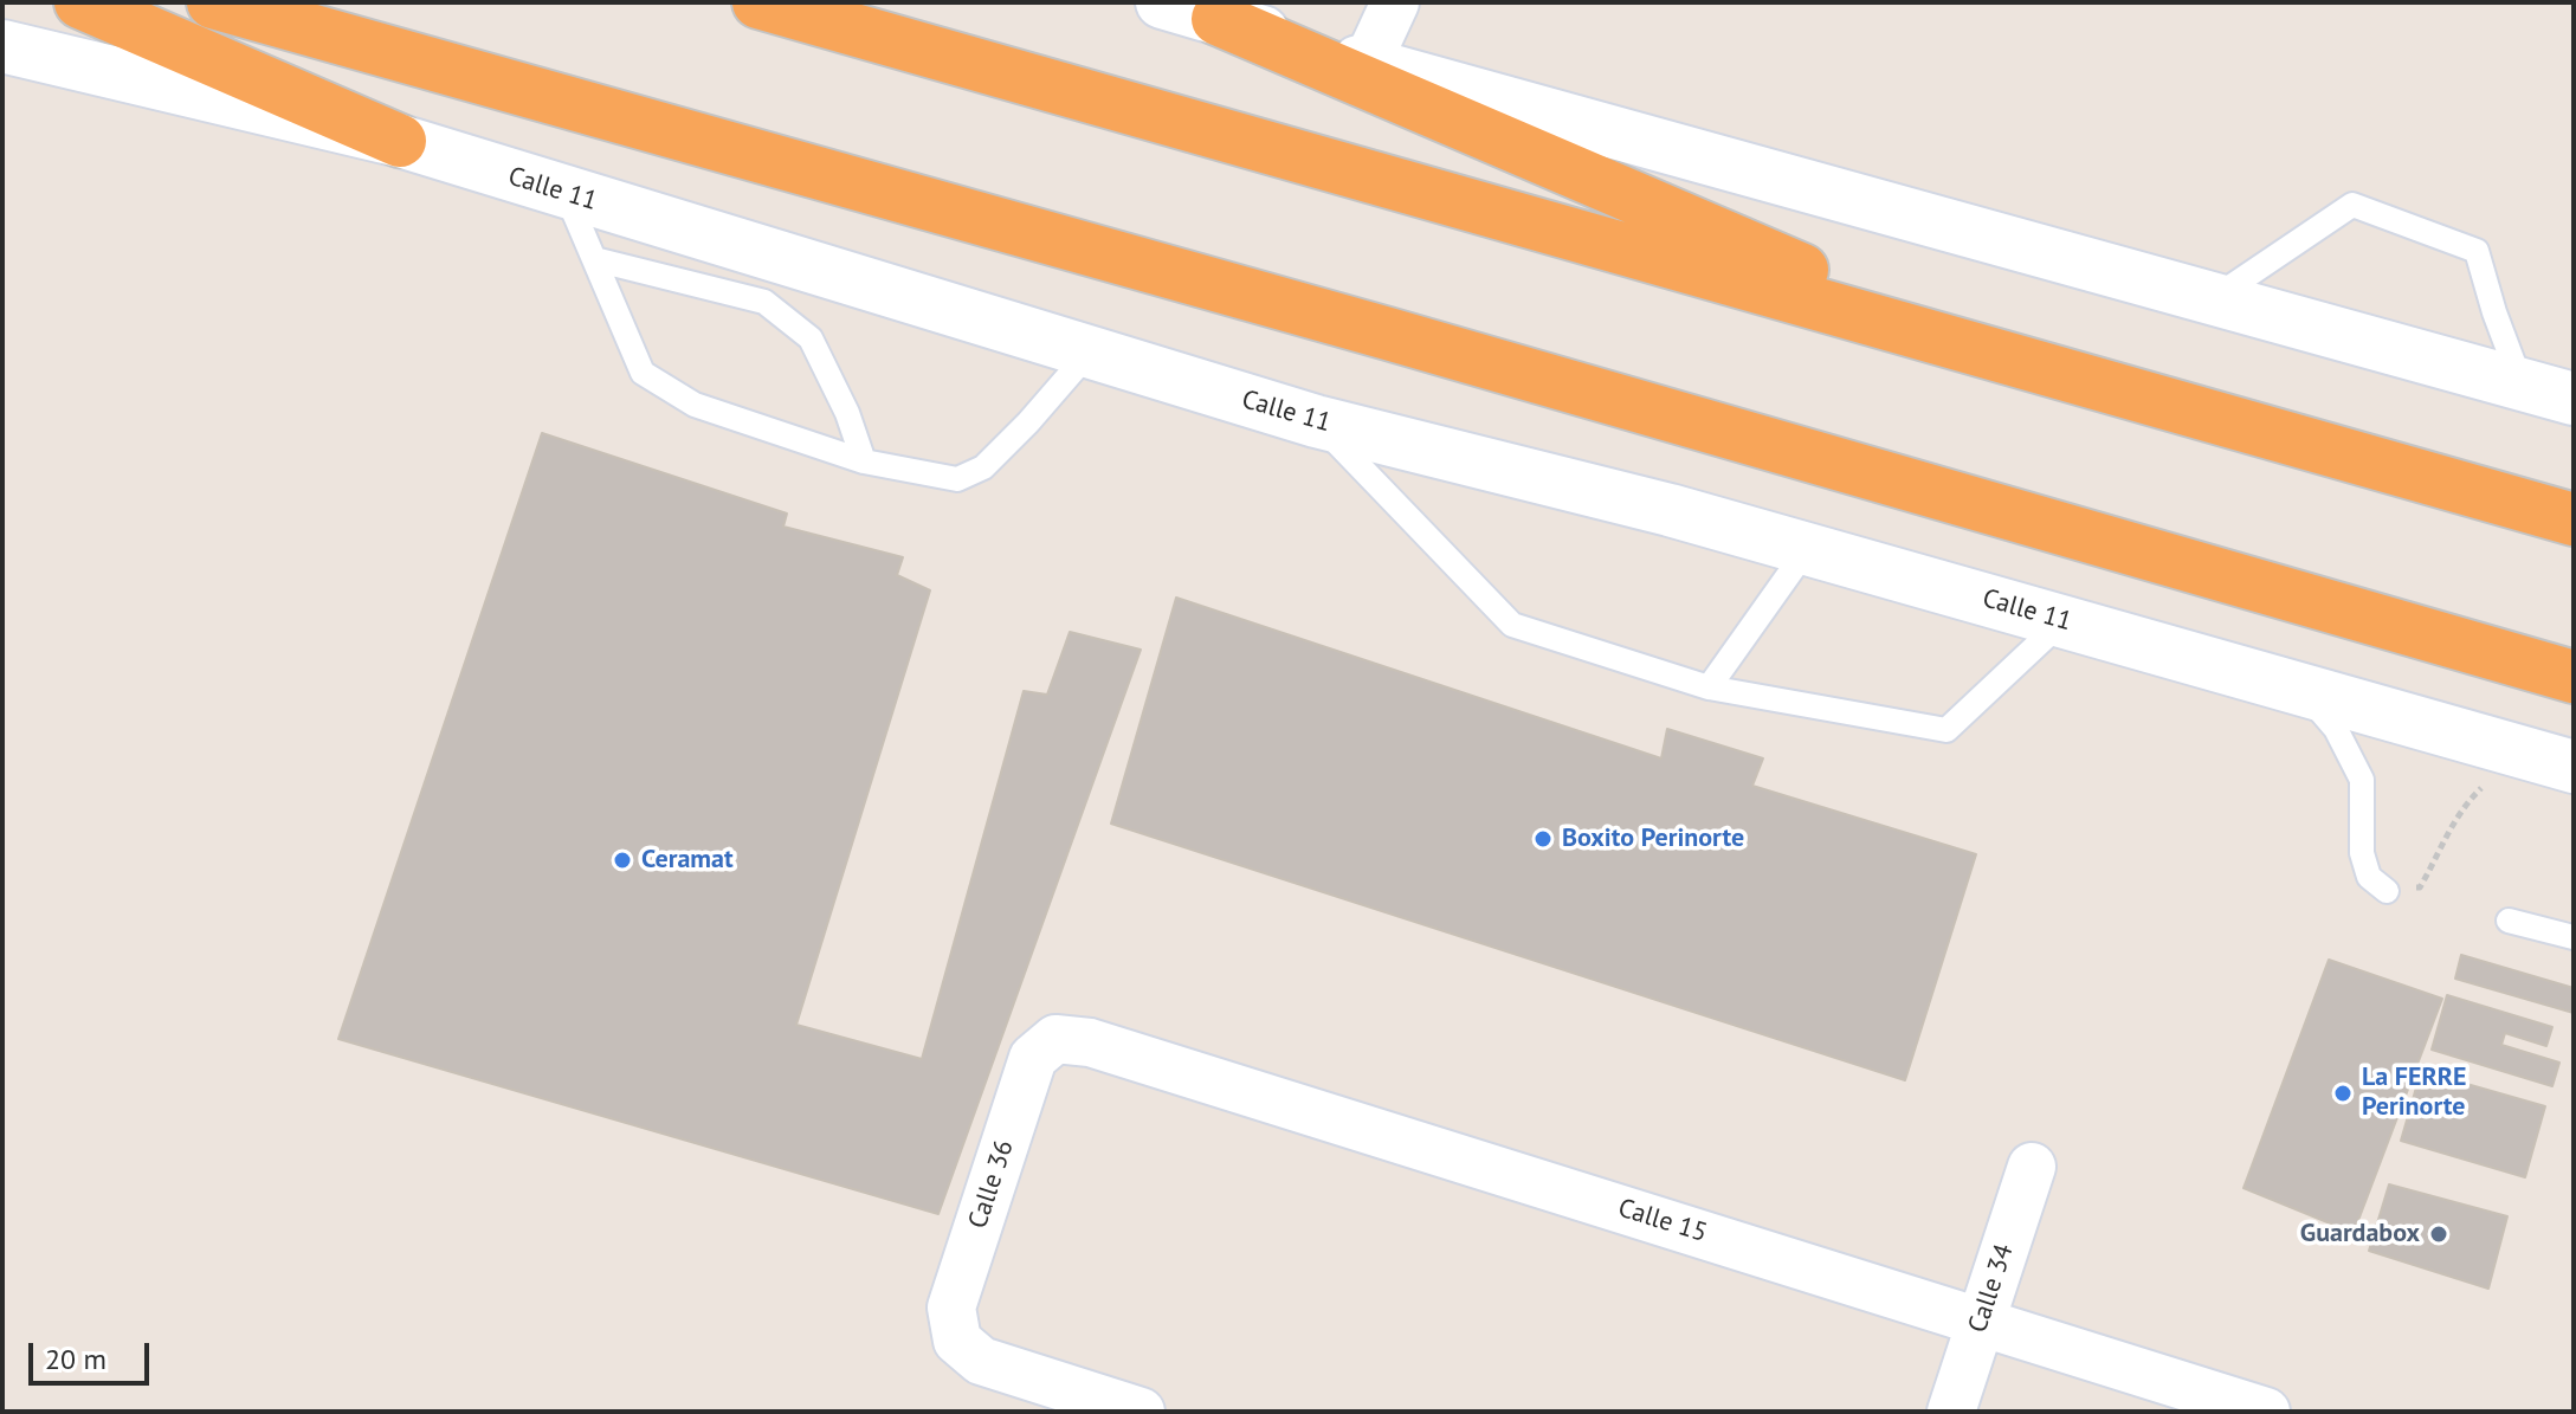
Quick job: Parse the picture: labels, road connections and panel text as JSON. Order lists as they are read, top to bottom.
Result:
{
  "streets": {
    "main road": ["Calle 11"],
    "street": ["Calle 36", "Calle 15", "Calle 34"]
  },
  "crossings": [
    ["Calle 36", "Calle 15"],
    ["Calle 15", "Calle 34"]
  ],
  "places": [
    "Boxito Perinorte",
    "Ceramat",
    "La FERRE Perinorte",
    "Guardabox"
  ],
  "scale_bar": "20 m"
}
